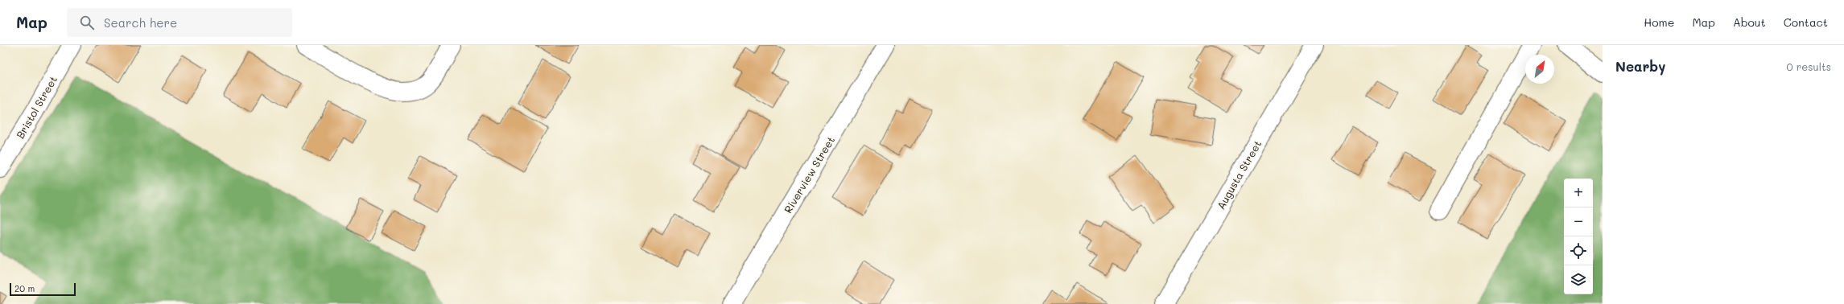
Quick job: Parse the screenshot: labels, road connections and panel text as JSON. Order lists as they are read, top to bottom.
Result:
{
  "streets": {
    "street": ["Bristol Street", "Riverview Street", "Augusta Street"]
  },
  "scale_bar": "20 m",
  "north": "top right",
  "page": {
    "header": "Map",
    "search": "Search here",
    "nav": [
      "Home",
      "Map",
      "About",
      "Contact"
    ],
    "heading": ["Nearby", "0 results"],
    "map_buttons": ["+", "−"],
    "scale": "20 m"
  }
}
